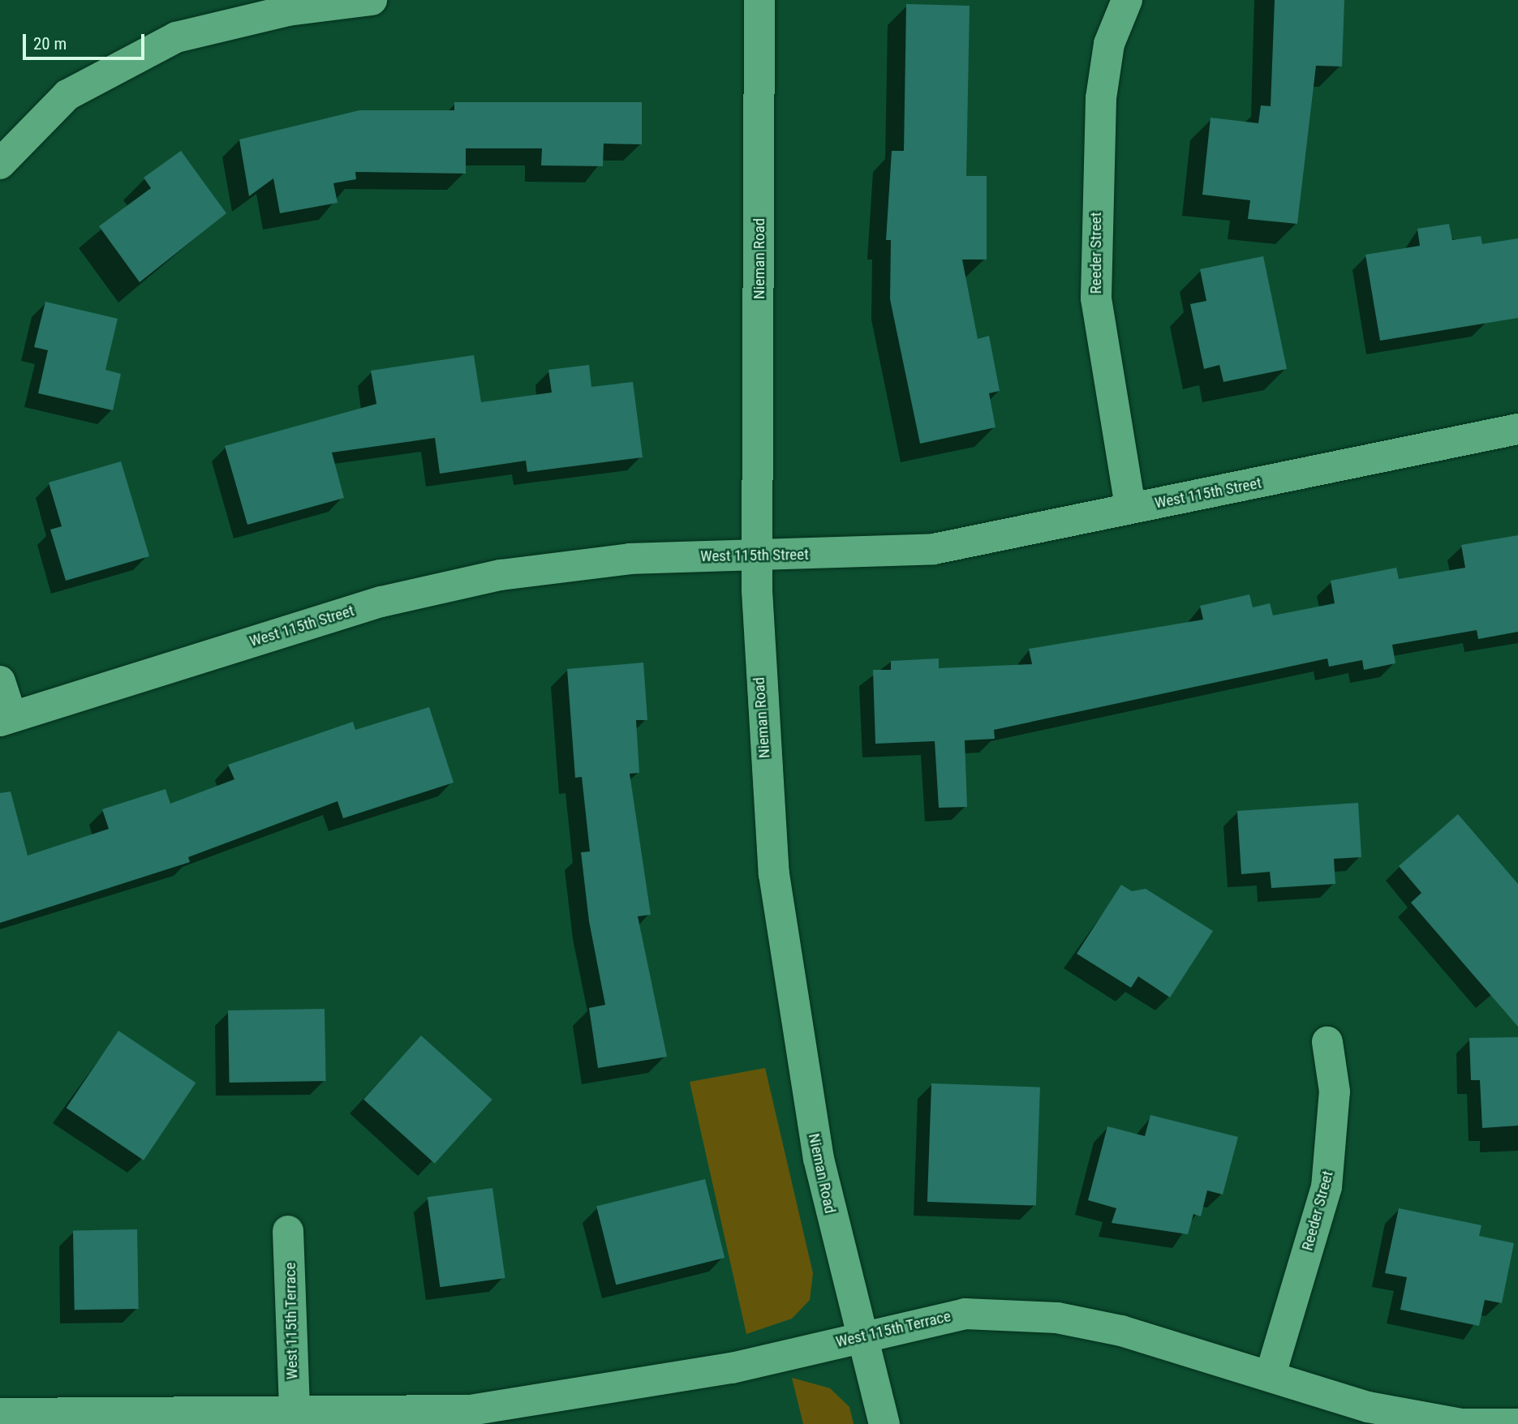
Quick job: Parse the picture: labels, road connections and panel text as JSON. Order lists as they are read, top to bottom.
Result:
{
  "streets": {
    "street": [
      "Reeder Street",
      "Nieman Road",
      "West 115th Street",
      "West 115th Terrace"
    ]
  },
  "crossings": [
    ["Reeder Street", "West 115th Street"],
    ["Reeder Street", "West 115th Terrace"],
    ["Nieman Road", "West 115th Street"],
    ["Nieman Road", "West 115th Terrace"]
  ],
  "scale_bar": "20 m"
}
